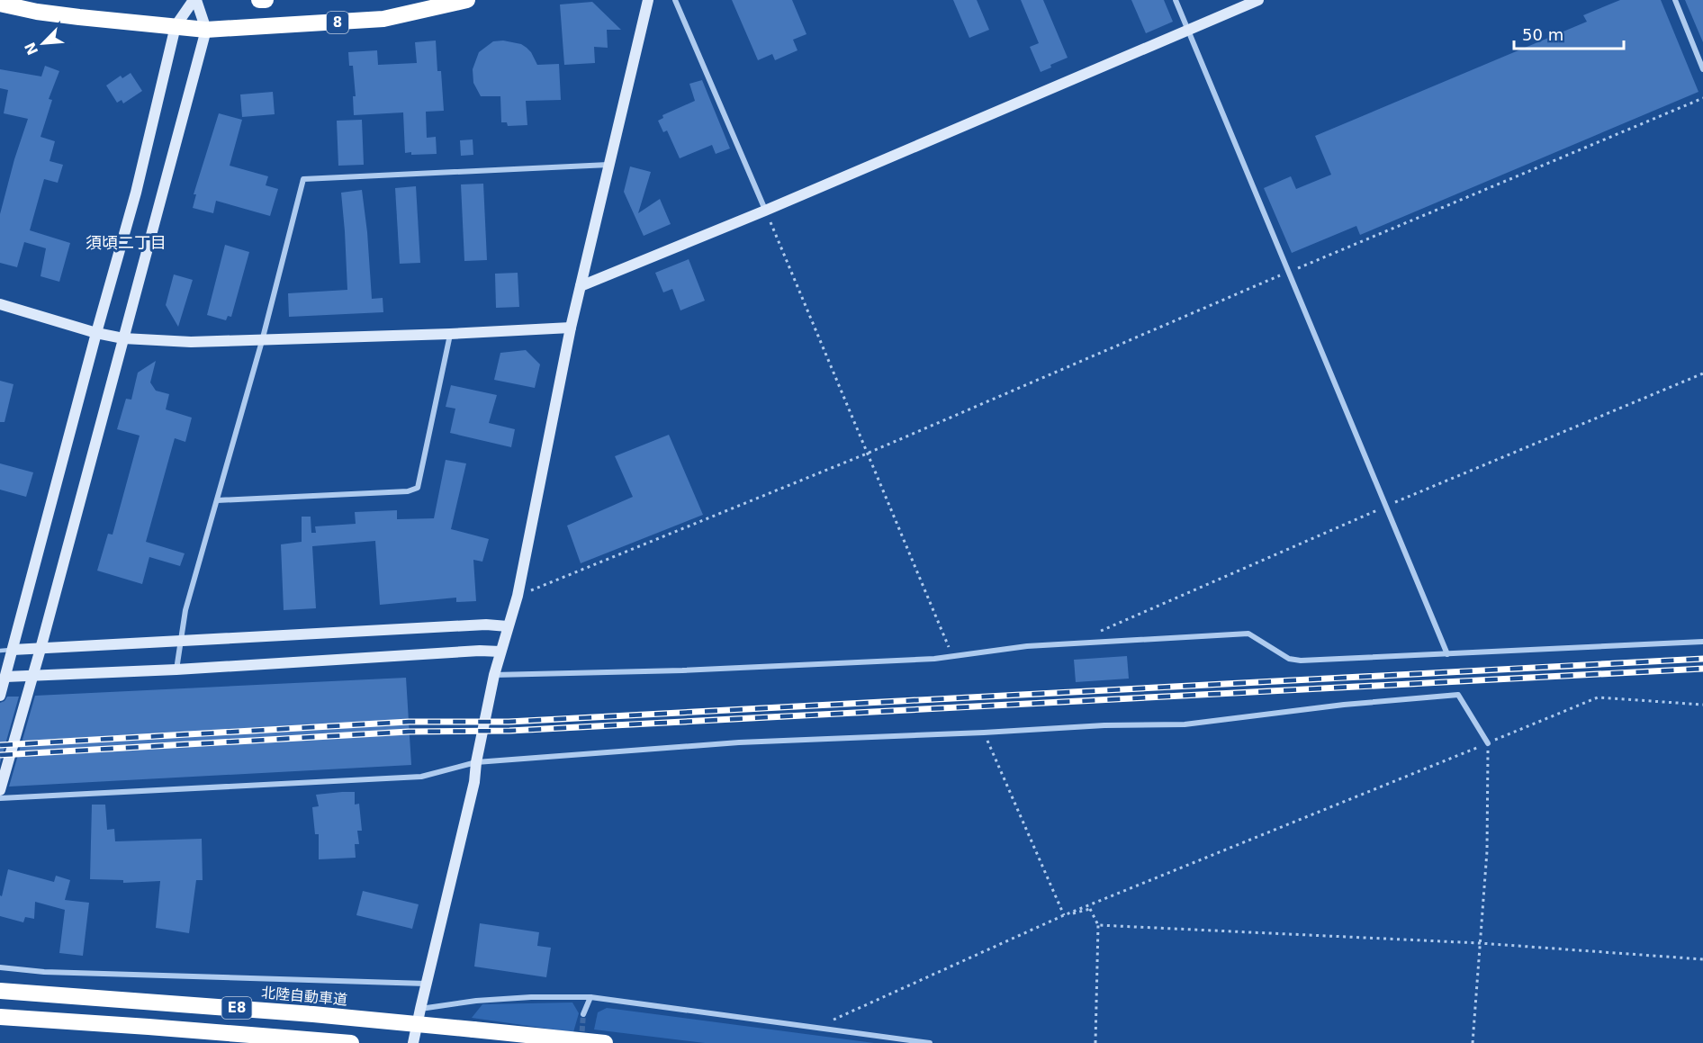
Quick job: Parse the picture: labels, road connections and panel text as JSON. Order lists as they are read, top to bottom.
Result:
{
  "streets": {
    "highway": ["8", "北陸自動車道", "E8"]
  },
  "districts": ["須頃二丁目"],
  "scale_bar": "50 m",
  "north": "bottom left"
}
